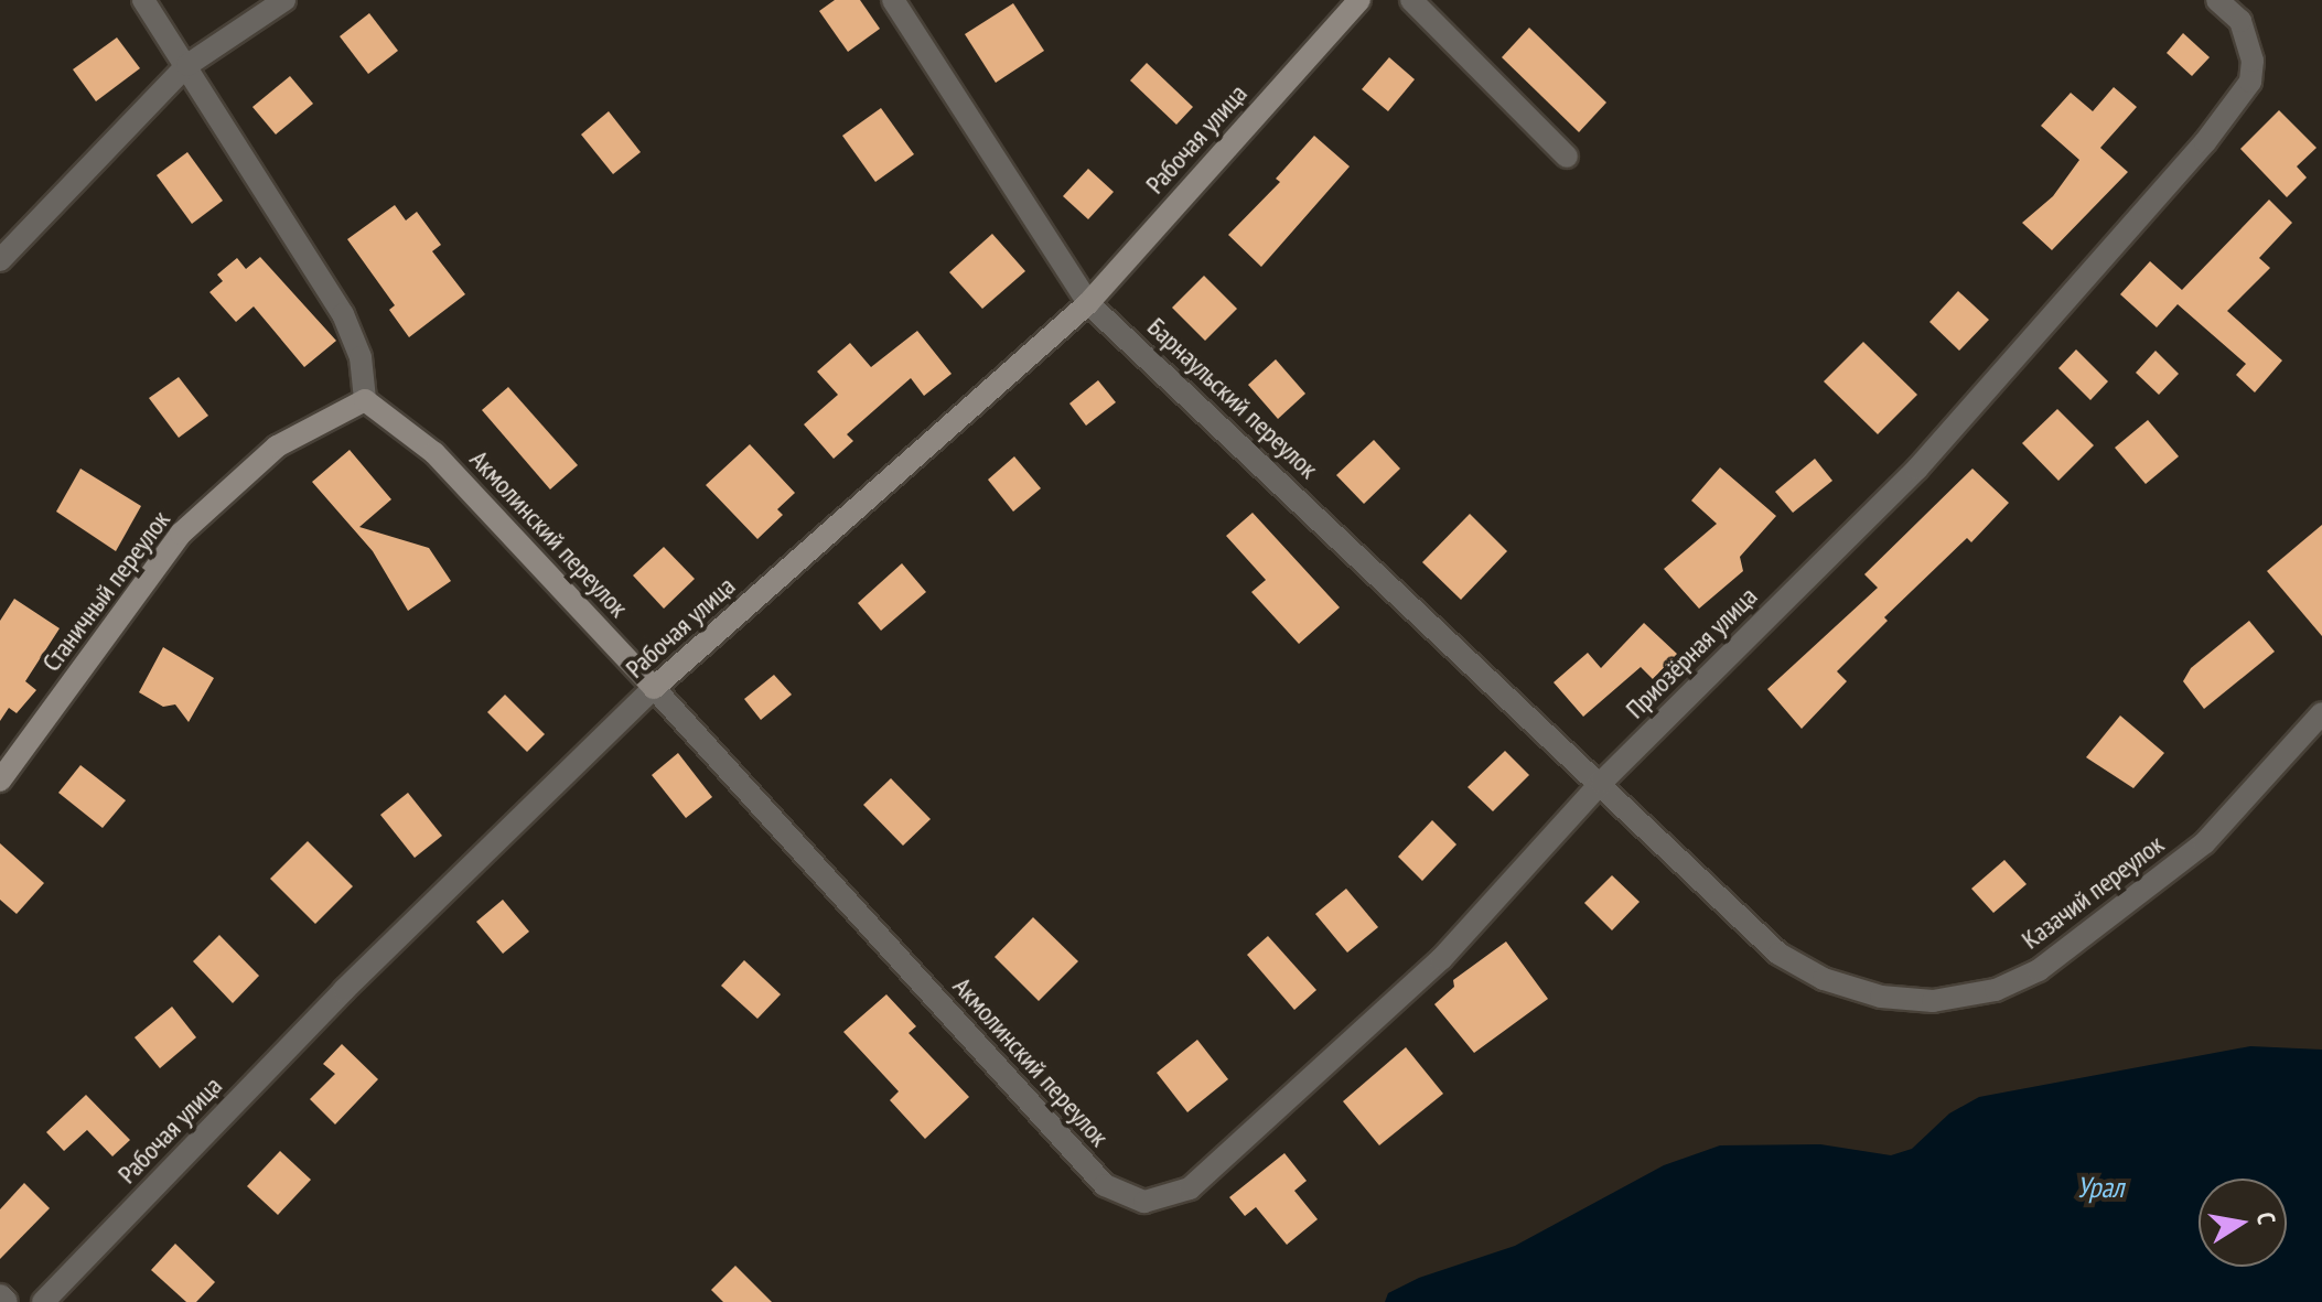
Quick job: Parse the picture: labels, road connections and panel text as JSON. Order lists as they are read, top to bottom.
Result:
{
  "streets": {
    "street": [
      "Рабочая улица",
      "Барнаульский переулок",
      "Акмолинский переулок",
      "Станичный переулок",
      "Приозёрная улица",
      "Казачий переулок"
    ]
  },
  "crossings": [
    ["Рабочая улица", "Барнаульский переулок"],
    ["Рабочая улица", "Акмолинский переулок"],
    ["Барнаульский переулок", "Приозёрная улица"],
    ["Барнаульский переулок", "Казачий переулок"],
    ["Акмолинский переулок", "Станичный переулок"],
    ["Акмолинский переулок", "Приозёрная улица"],
    ["Приозёрная улица", "Казачий переулок"]
  ],
  "water": ["Урал"],
  "north": "right"
}
